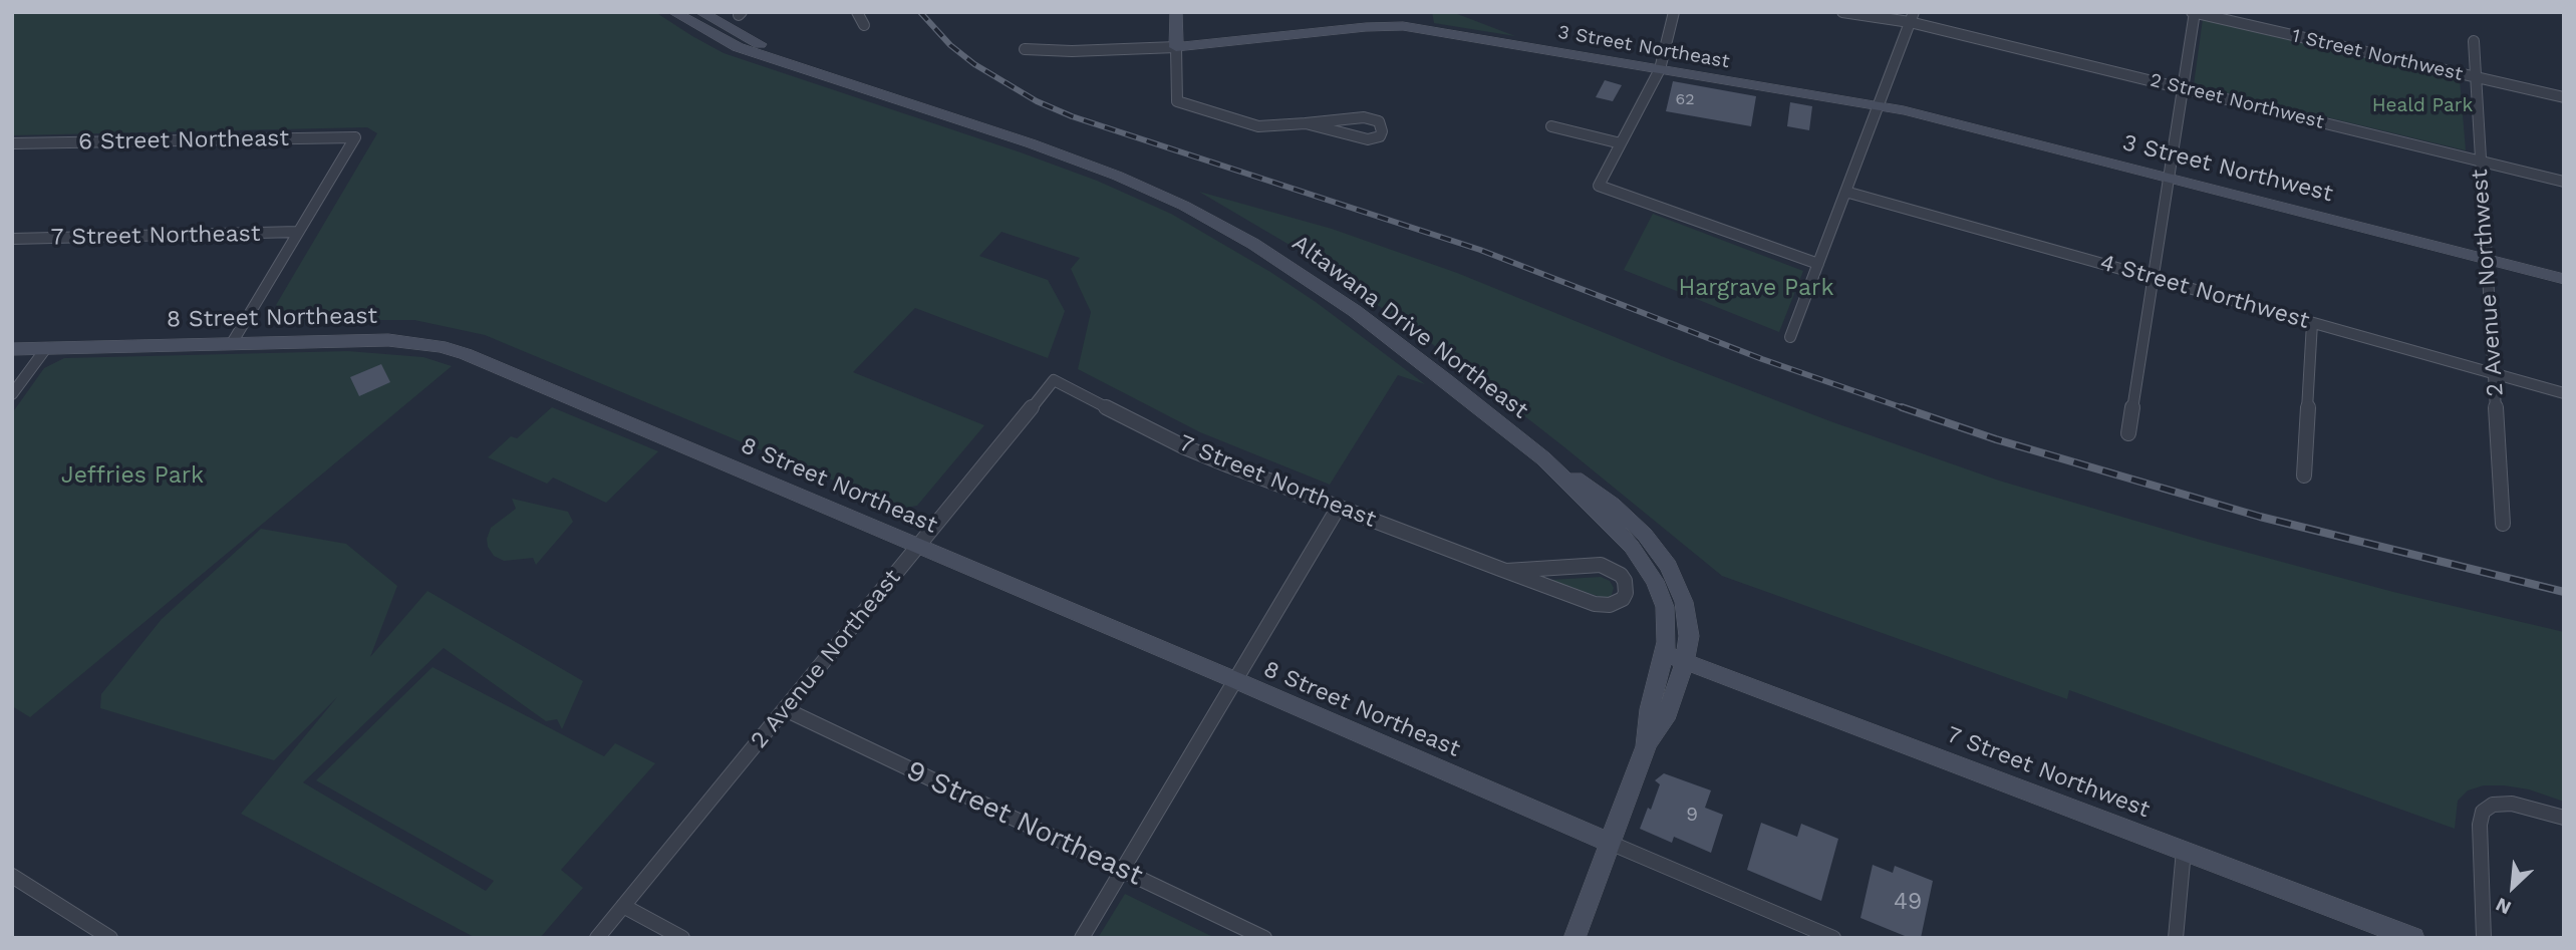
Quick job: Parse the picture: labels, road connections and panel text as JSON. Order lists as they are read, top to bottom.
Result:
{
  "streets": {
    "street": [
      "3 Street Northeast",
      "1 Street Northwest",
      "2 Street Northwest",
      "6 Street Northeast",
      "3 Street Northwest",
      "7 Street Northeast",
      "2 Avenue Northwest",
      "4 Street Northwest",
      "8 Street Northeast",
      "Altawana Drive Northeast",
      "2 Avenue Northeast",
      "7 Street Northwest",
      "9 Street Northeast"
    ]
  },
  "crossings": [
    ["3 Street Northeast", "3 Street Northwest"],
    ["1 Street Northwest", "2 Avenue Northwest"],
    ["2 Street Northwest", "2 Avenue Northwest"],
    ["3 Street Northwest", "2 Avenue Northwest"],
    ["7 Street Northeast", "2 Avenue Northeast"],
    ["2 Avenue Northwest", "4 Street Northwest"],
    ["8 Street Northeast", "2 Avenue Northeast"],
    ["Altawana Drive Northeast", "7 Street Northwest"],
    ["2 Avenue Northeast", "9 Street Northeast"]
  ],
  "parks": ["Heald Park", "Hargrave Park", "Jeffries Park"],
  "house_numbers": ["62", "9", "49"],
  "north": "bottom left"
}
